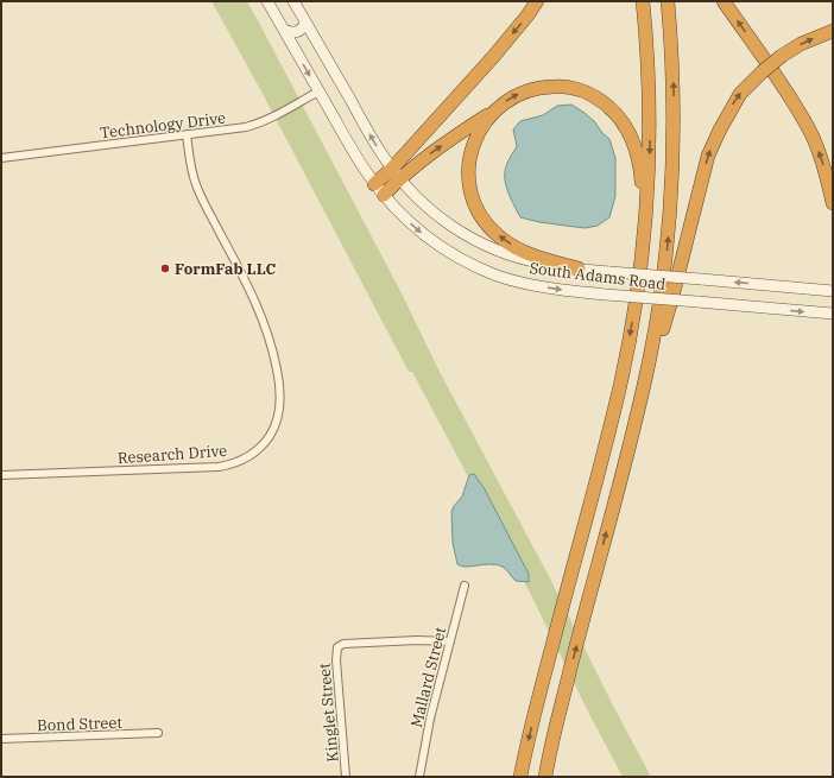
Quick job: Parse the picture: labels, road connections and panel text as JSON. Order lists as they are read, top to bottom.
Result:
{
  "streets": {
    "main road": ["South Adams Road"],
    "street": [
      "Technology Drive",
      "Research Drive",
      "Mallard Street",
      "Kinglet Street",
      "Bond Street"
    ]
  },
  "crossings": [
    ["Technology Drive", "South Adams Road"],
    ["Technology Drive", "Research Drive"],
    ["Mallard Street", "Kinglet Street"]
  ],
  "places": ["FormFab LLC"]
}
